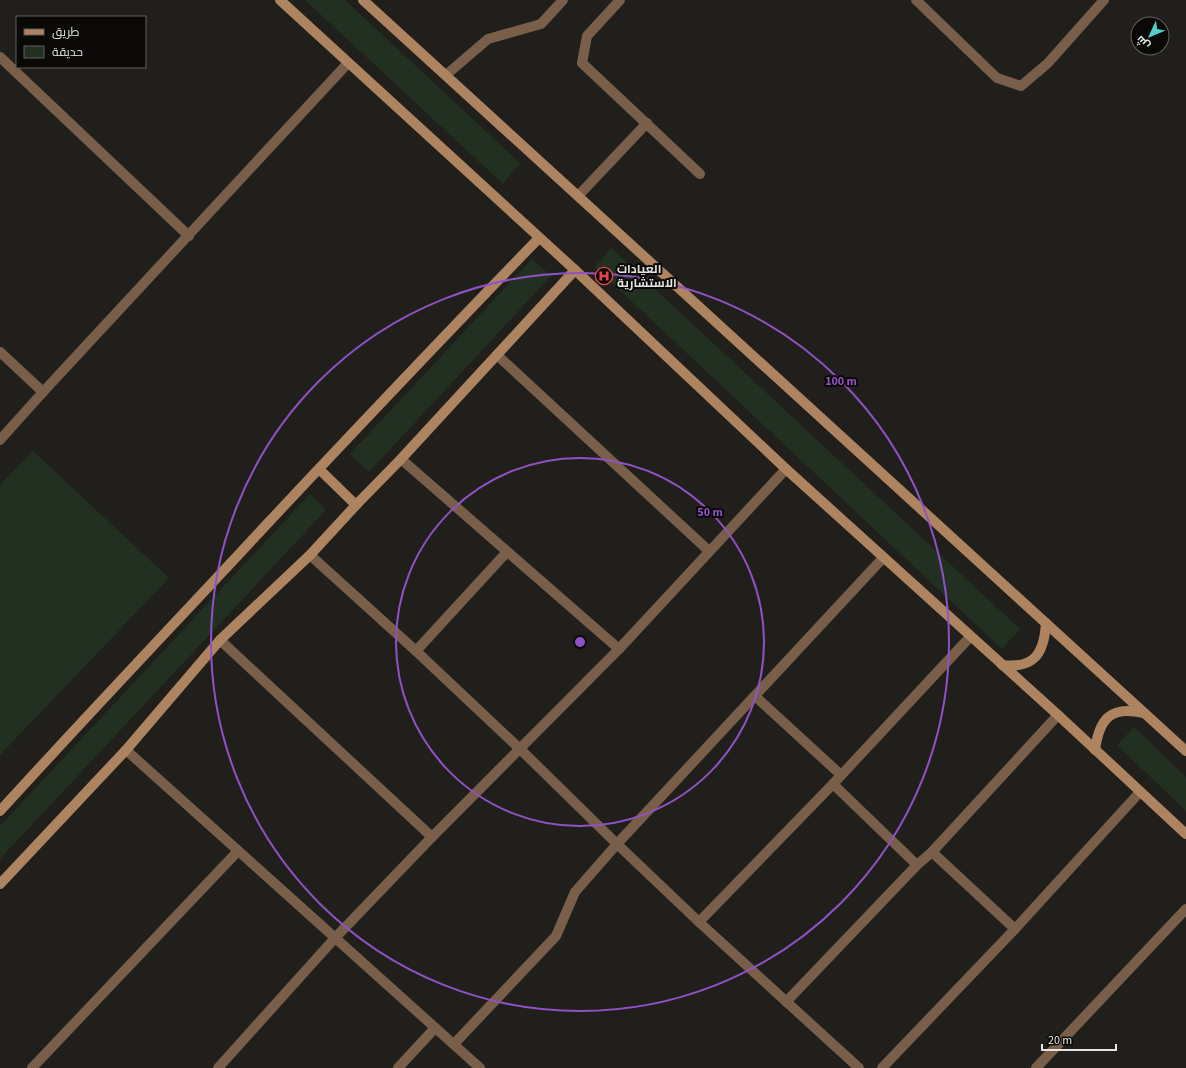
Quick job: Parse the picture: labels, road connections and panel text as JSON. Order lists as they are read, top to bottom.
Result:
{
  "places": {
    "hospital": ["العيادات الاستشارية"]
  },
  "legend": ["طريق", "حديقة"],
  "scale_bar": "20 m",
  "north": "bottom left",
  "rings": ["100 m", "50 m"]
}
